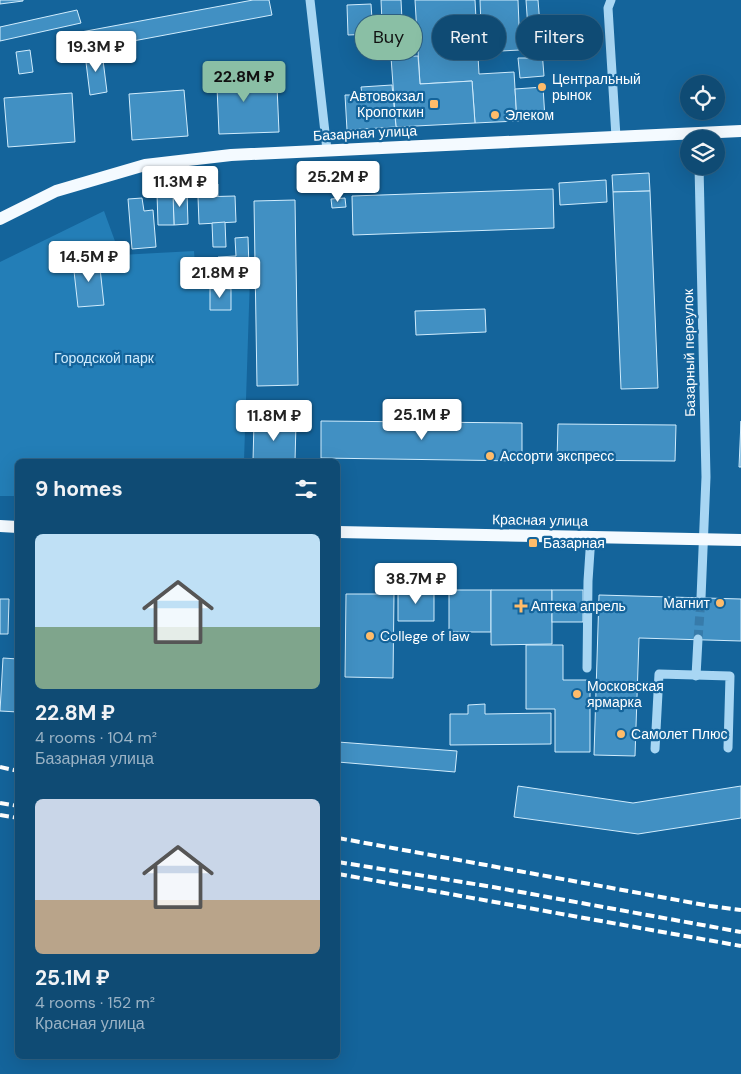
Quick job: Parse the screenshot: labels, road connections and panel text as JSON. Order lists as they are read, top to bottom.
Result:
{
  "streets": {
    "main road": ["Базарная улица", "Красная улица"],
    "street": ["Базарный переулок"]
  },
  "crossings": [
    ["Базарный переулок", "Красная улица"]
  ],
  "parks": ["Городской парк"],
  "places": {
    "other": [
      "Центральный рынок",
      "Элеком",
      "Ассорти экспресс",
      "Магнит",
      "College of law",
      "Московская ярмарка",
      "Самолет Плюс"
    ],
    "transit": ["Автовокзал Кропоткин", "Базарная"],
    "health": ["Аптека апрель"]
  },
  "page": {
    "chip": ["Buy", "Rent", "Filters"],
    "price": [
      "19.3M ₽",
      "22.8M ₽",
      "25.2M ₽",
      "11.3M ₽",
      "14.5M ₽",
      "21.8M ₽",
      "25.1M ₽",
      "11.8M ₽",
      "38.7M ₽"
    ],
    "heading": "9 homes",
    "list": [
      {
        "name": "22.8M ₽",
        "note": "4 rooms · 104 m² · Базарная улица"
      },
      {
        "name": "25.1M ₽",
        "note": "4 rooms · 152 m² · Красная улица"
      }
    ]
  }
}
